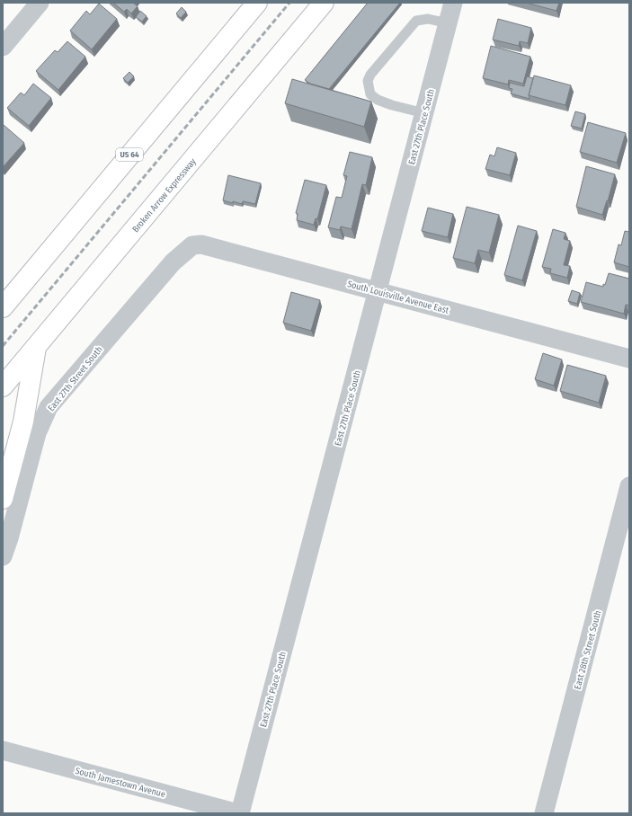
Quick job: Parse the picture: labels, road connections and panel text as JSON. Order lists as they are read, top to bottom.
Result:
{
  "streets": {
    "highway": ["US 64", "Broken Arrow Expressway"],
    "street": [
      "East 27th Place South",
      "South Louisville Avenue East",
      "East 27th Street South",
      "East 28th Street South",
      "South Jamestown Avenue"
    ]
  },
  "crossings": [
    ["East 27th Place South", "South Louisville Avenue East"],
    ["East 27th Place South", "South Jamestown Avenue"],
    ["South Louisville Avenue East", "East 27th Street South"]
  ]
}
